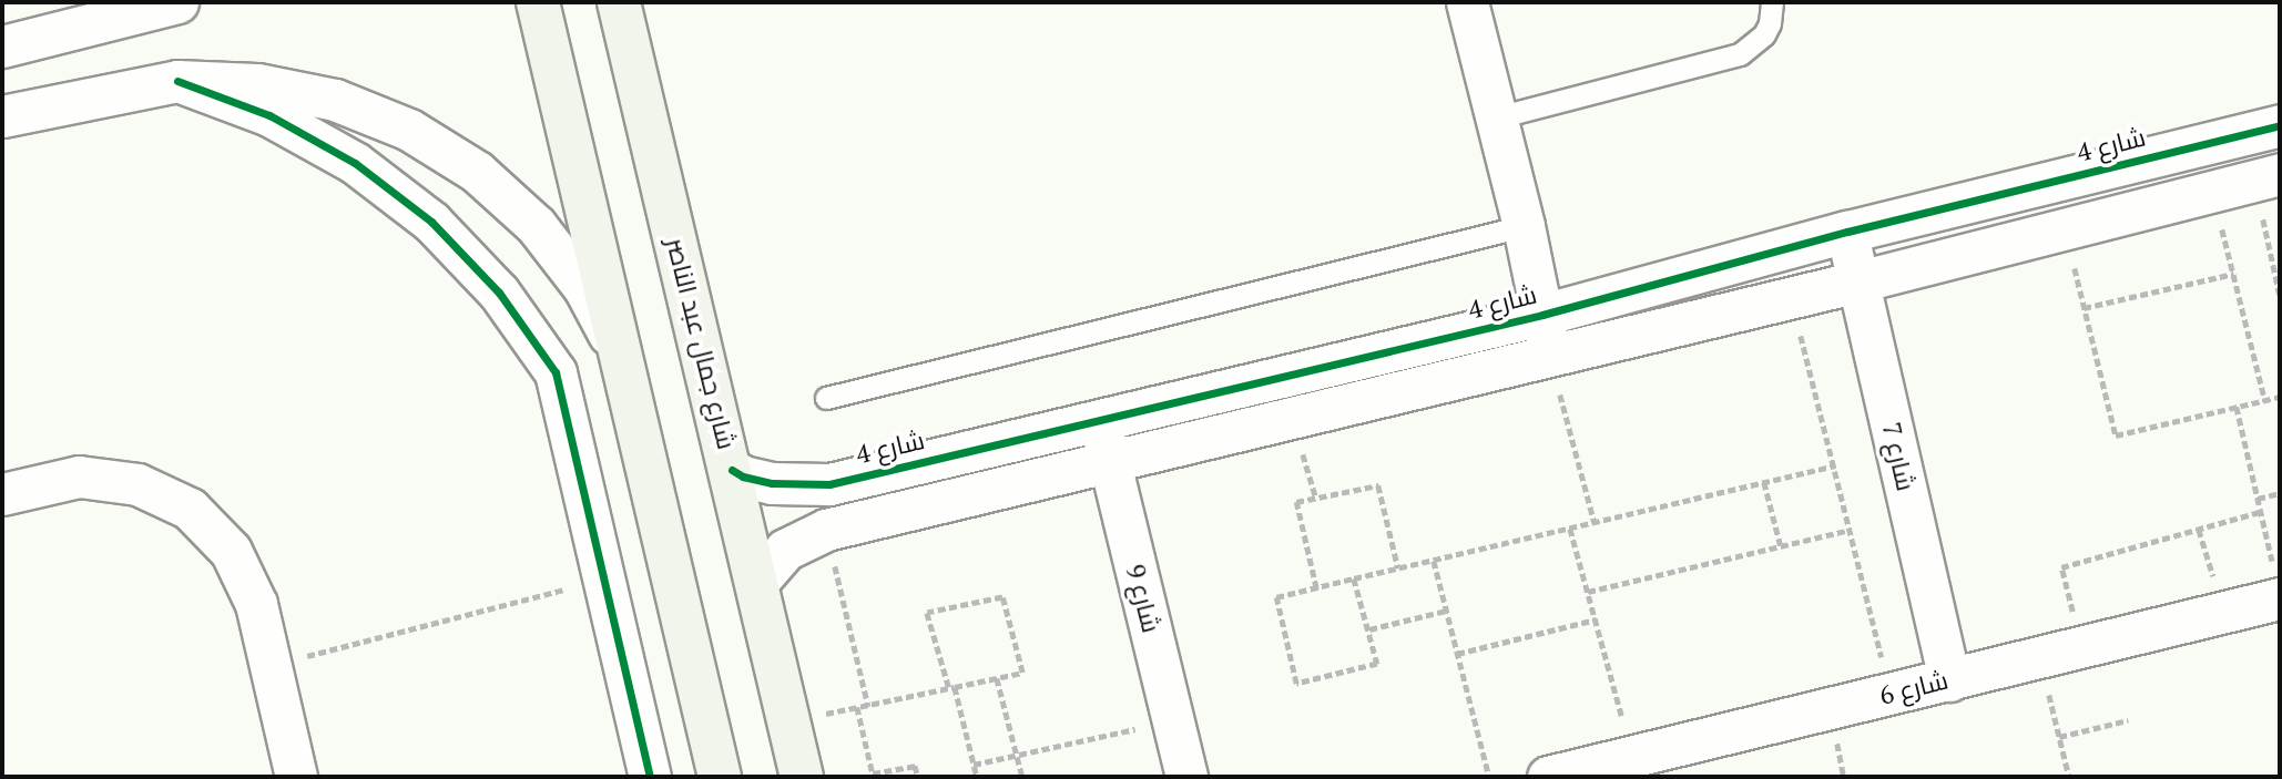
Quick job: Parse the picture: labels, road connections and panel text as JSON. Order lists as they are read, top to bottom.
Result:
{
  "streets": {
    "main road": ["شارع جمال عبد الناصر"],
    "street": [
      "شارع 4",
      "شارع 7",
      "شارع 9",
      "شارع 6"
    ]
  },
  "crossings": [
    ["شارع 4", "شارع جمال عبد الناصر"],
    ["شارع 4", "شارع 7"],
    ["شارع 4", "شارع 9"],
    ["شارع 7", "شارع 6"]
  ]
}
